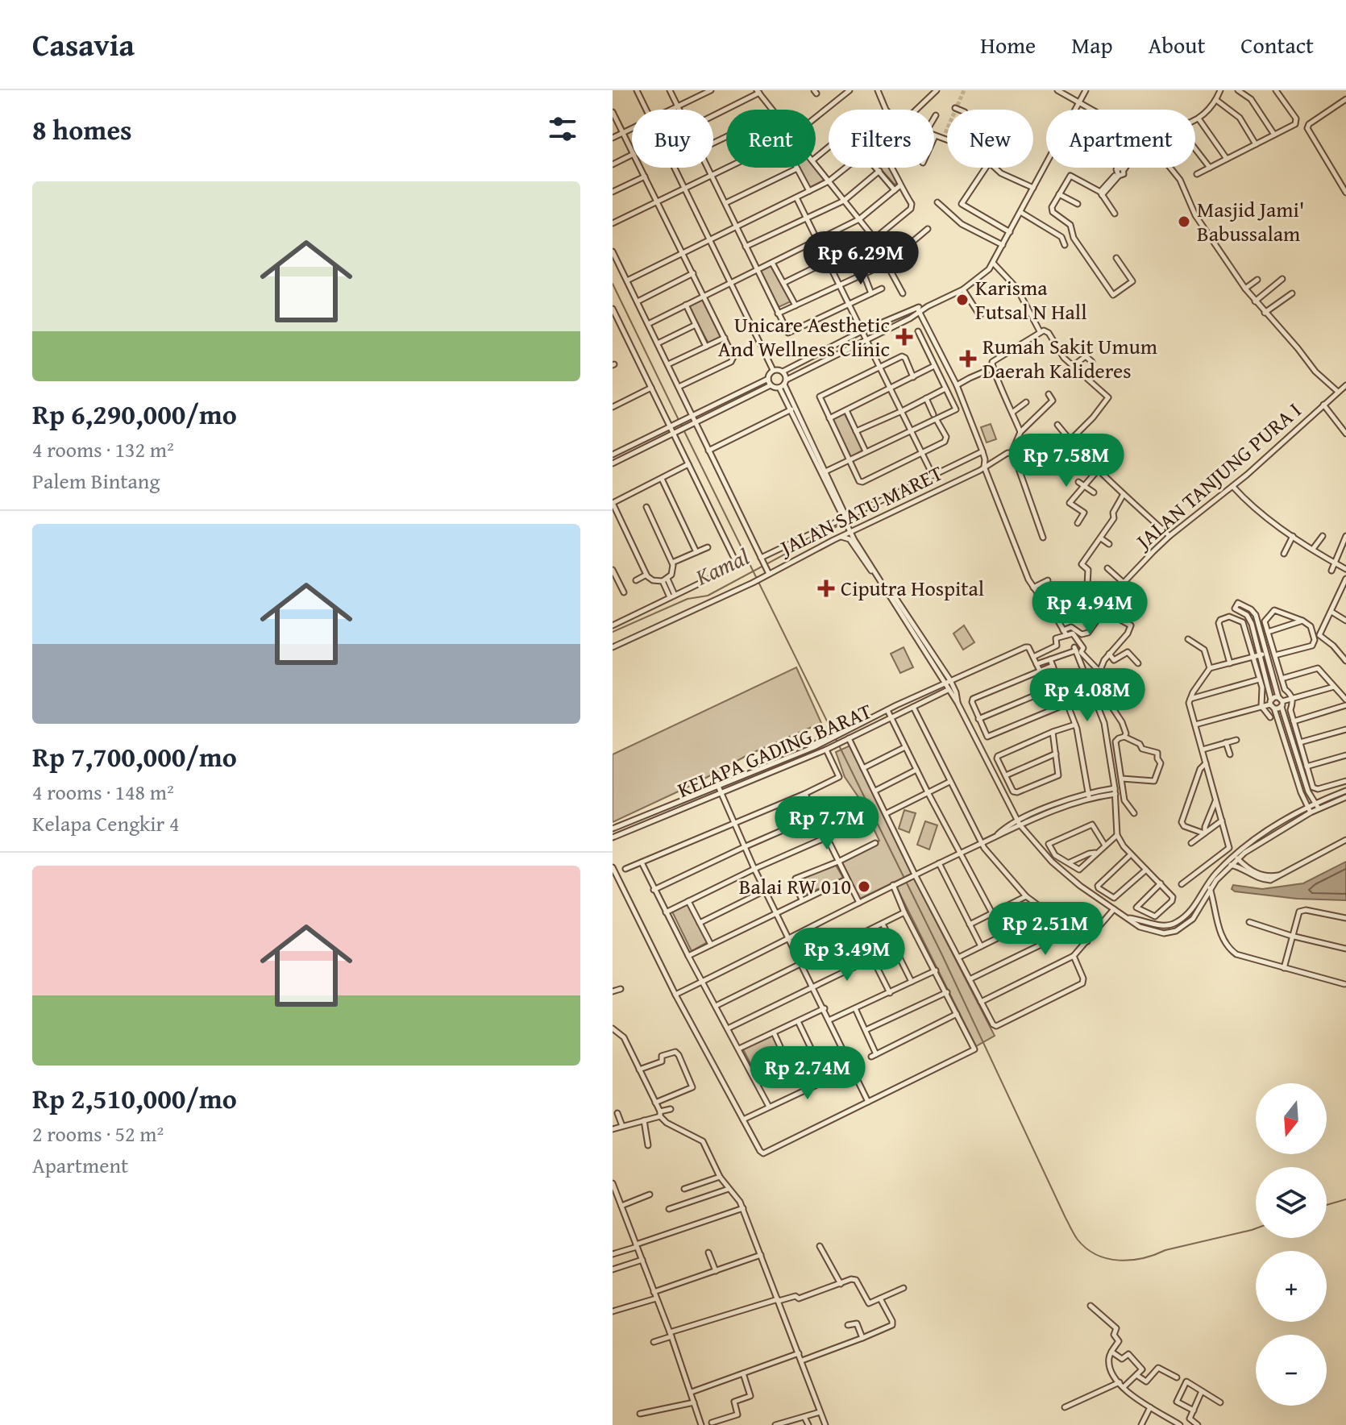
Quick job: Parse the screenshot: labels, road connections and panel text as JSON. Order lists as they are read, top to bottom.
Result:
{
  "streets": {
    "street": ["JALAN TANJUNG PURA I", "JALAN SATU MARET", "KELAPA GADING BARAT"]
  },
  "water": ["Kamal"],
  "places": {
    "other": ["Masjid Jami' Babussalam", "Karisma Futsal N Hall", "Balai RW 010"],
    "health": ["Unicare Aesthetic And Wellness Clinic", "Rumah Sakit Umum Daerah Kalideres", "Ciputra Hospital"]
  },
  "north": "bottom",
  "page": {
    "header": "Casavia",
    "nav": [
      "Home",
      "Map",
      "About",
      "Contact"
    ],
    "heading": "8 homes",
    "chip": [
      "Buy",
      "Rent",
      "Filters",
      "New",
      "Apartment"
    ],
    "list": [
      {
        "name": "Rp 6,290,000/mo",
        "note": "4 rooms · 132 m² · Palem Bintang"
      },
      {
        "name": "Rp 7,700,000/mo",
        "note": "4 rooms · 148 m² · Kelapa Cengkir 4"
      },
      {
        "name": "Rp 2,510,000/mo",
        "note": "2 rooms · 52 m² · Apartment"
      }
    ],
    "price": [
      "Rp 6.29M",
      "Rp 7.58M",
      "Rp 4.94M",
      "Rp 4.08M",
      "Rp 7.7M",
      "Rp 2.51M",
      "Rp 3.49M",
      "Rp 2.74M"
    ],
    "map_buttons": ["+", "−"]
  }
}
